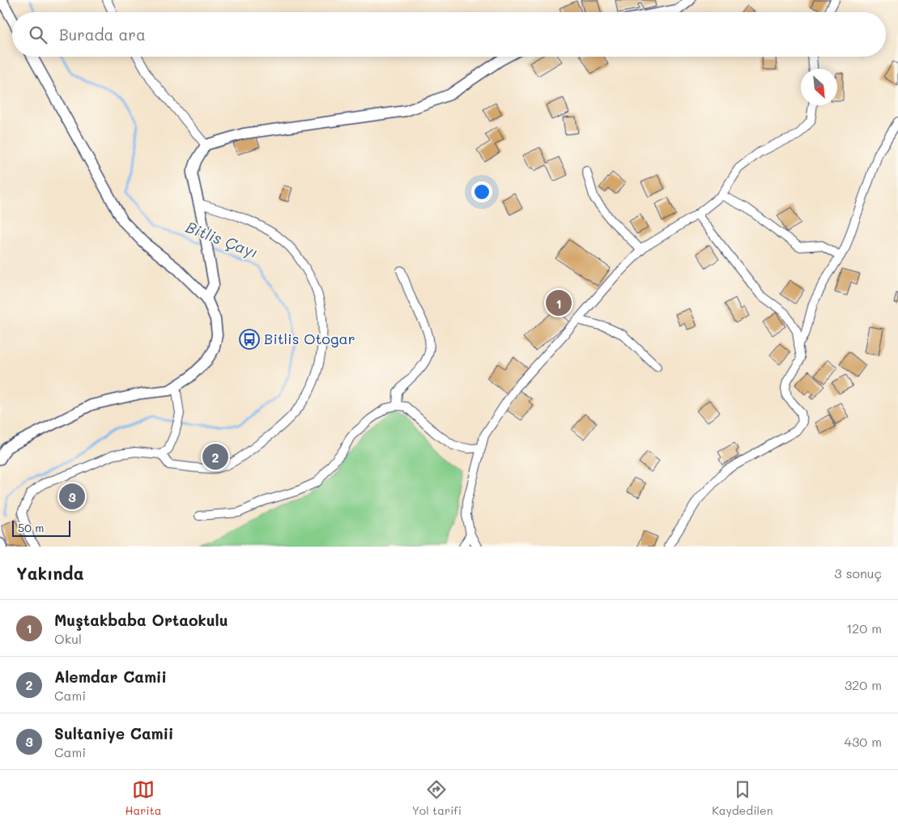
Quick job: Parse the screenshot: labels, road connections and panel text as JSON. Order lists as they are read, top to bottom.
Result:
{
  "water": ["Bitlis Çayı"],
  "places": {
    "bus stop": ["Bitlis Otogar"]
  },
  "scale_bar": "50 m",
  "north": "bottom right",
  "page": {
    "search": "Burada ara",
    "pins": ["1", "2", "3"],
    "scale": "50 m",
    "heading": ["Yakında", "3 sonuç"],
    "list": [
      {
        "mark": "1",
        "name": "Muştakbaba Ortaokulu",
        "note": "Okul",
        "value": "120 m"
      },
      {
        "mark": "2",
        "name": "Alemdar Camii",
        "note": "Cami",
        "value": "320 m"
      },
      {
        "mark": "3",
        "name": "Sultaniye Camii",
        "note": "Cami",
        "value": "430 m"
      }
    ],
    "nav": ["Harita", "Yol tarifi", "Kaydedilen"]
  }
}
